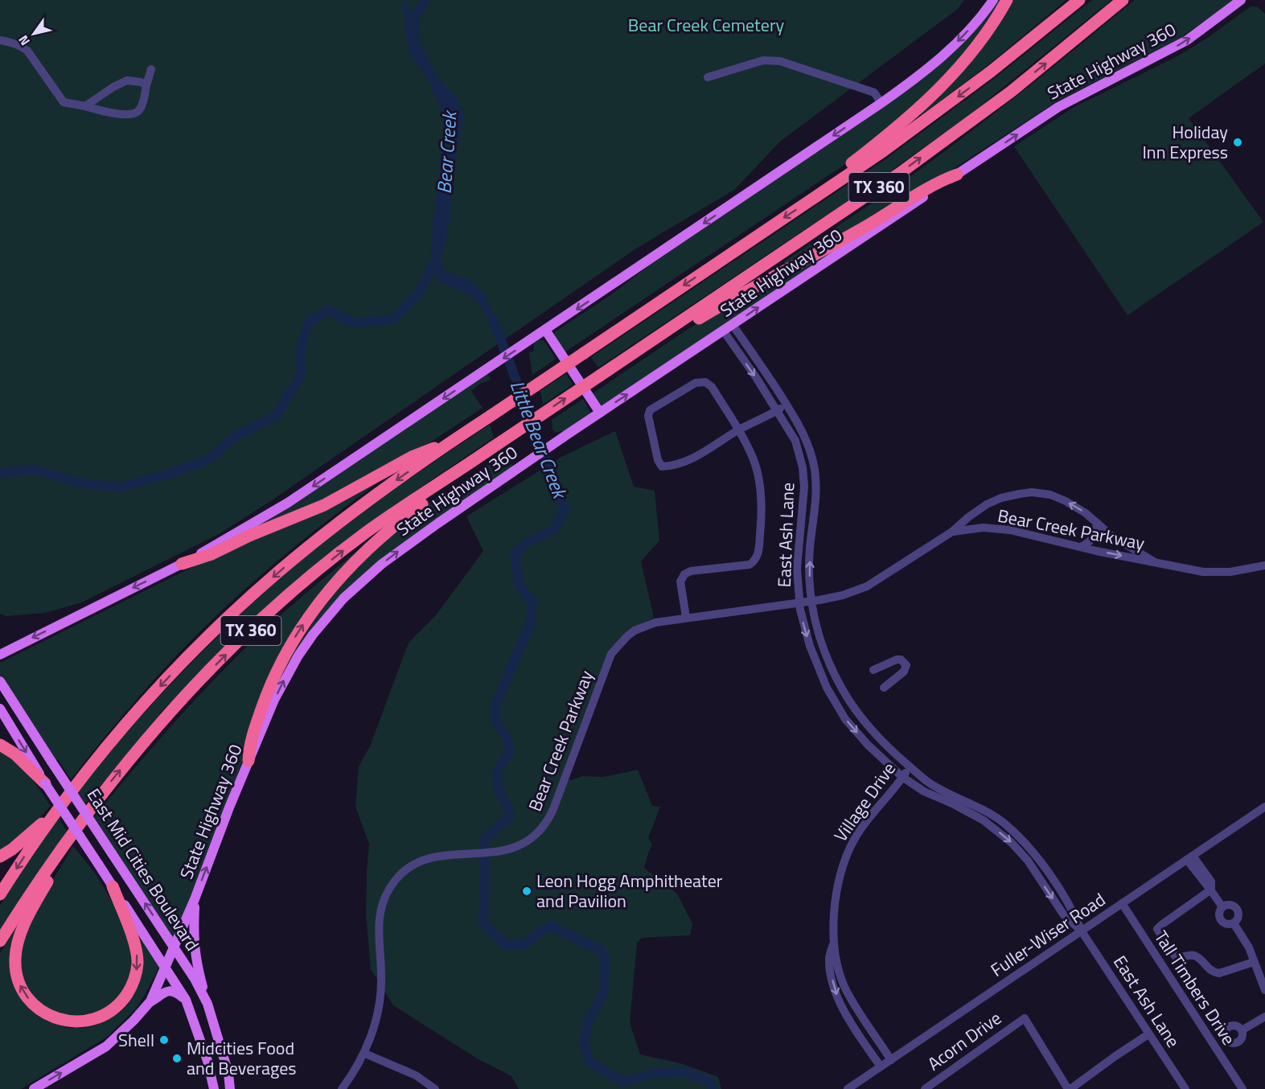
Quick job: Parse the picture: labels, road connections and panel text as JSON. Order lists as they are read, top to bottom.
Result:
{
  "streets": {
    "highway": ["TX 360"],
    "main road": ["State Highway 360", "East Mid Cities Boulevard"],
    "street": [
      "Bear Creek Parkway",
      "East Ash Lane",
      "Village Drive",
      "Fuller-Wiser Road",
      "Tall Timbers Drive",
      "Acorn Drive"
    ]
  },
  "crossings": [
    ["State Highway 360", "East Ash Lane"],
    ["State Highway 360", "East Mid Cities Boulevard"],
    ["Bear Creek Parkway", "East Ash Lane"],
    ["East Ash Lane", "Village Drive"],
    ["East Ash Lane", "Fuller-Wiser Road"],
    ["Village Drive", "Fuller-Wiser Road"],
    ["Fuller-Wiser Road", "Tall Timbers Drive"]
  ],
  "one_way": ["State Highway 360"],
  "water": ["Bear Creek", "Little Bear Creek"],
  "parks": ["Bear Creek Cemetery"],
  "places": [
    "Holiday Inn Express",
    "Leon Hogg Amphitheater and Pavilion",
    "Shell",
    "Midcities Food and Beverages"
  ],
  "north": "bottom left"
}
